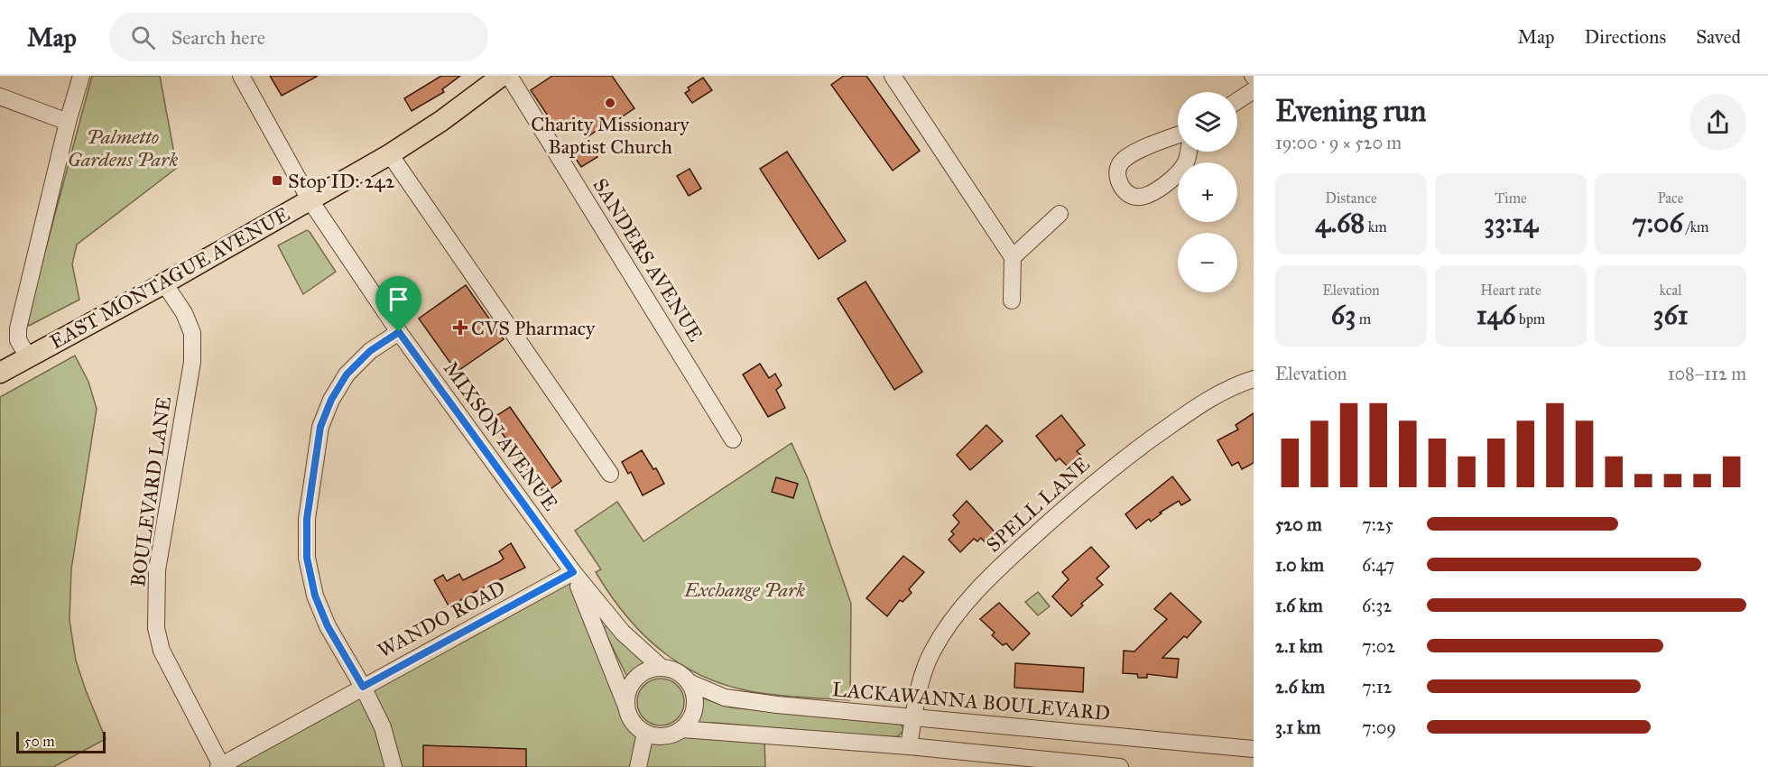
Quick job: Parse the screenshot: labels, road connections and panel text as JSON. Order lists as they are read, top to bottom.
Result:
{
  "streets": {
    "main road": ["EAST MONTAGUE AVENUE"],
    "street": [
      "SANDERS AVENUE",
      "MIXSON AVENUE",
      "BOULEVARD LANE",
      "SPELL LANE",
      "WANDO ROAD",
      "LACKAWANNA BOULEVARD"
    ]
  },
  "crossings": [
    ["EAST MONTAGUE AVENUE", "MIXSON AVENUE"],
    ["EAST MONTAGUE AVENUE", "BOULEVARD LANE"],
    ["MIXSON AVENUE", "WANDO ROAD"],
    ["BOULEVARD LANE", "WANDO ROAD"],
    ["SPELL LANE", "LACKAWANNA BOULEVARD"]
  ],
  "parks": ["Palmetto Gardens Park", "Exchange Park"],
  "places": {
    "other": ["Charity Missionary Baptist Church"],
    "transit": ["Stop ID: 242"],
    "health": ["CVS Pharmacy"]
  },
  "scale_bar": "50 m",
  "page": {
    "header": "Map",
    "search": "Search here",
    "nav": ["Map", "Directions", "Saved"],
    "heading": ["Evening run", "19:00 · 9 × 520 m"],
    "map_buttons": ["+", "−"],
    "stats": [
      ["Distance", "4.68 km"],
      ["Time", "33:14"],
      ["Pace", "7:06 /km"],
      ["Elevation", "63 m"],
      ["Heart rate", "146 bpm"],
      ["kcal", "361"]
    ],
    "chart": ["Elevation", "108–112 m"],
    "list": [
      {
        "name": "520 m",
        "note": "7:25"
      },
      {
        "name": "1.0 km",
        "note": "6:47"
      },
      {
        "name": "1.6 km",
        "note": "6:32"
      },
      {
        "name": "2.1 km",
        "note": "7:02"
      },
      {
        "name": "2.6 km",
        "note": "7:12"
      },
      {
        "name": "3.1 km",
        "note": "7:09"
      }
    ],
    "scale": "50 m"
  }
}
